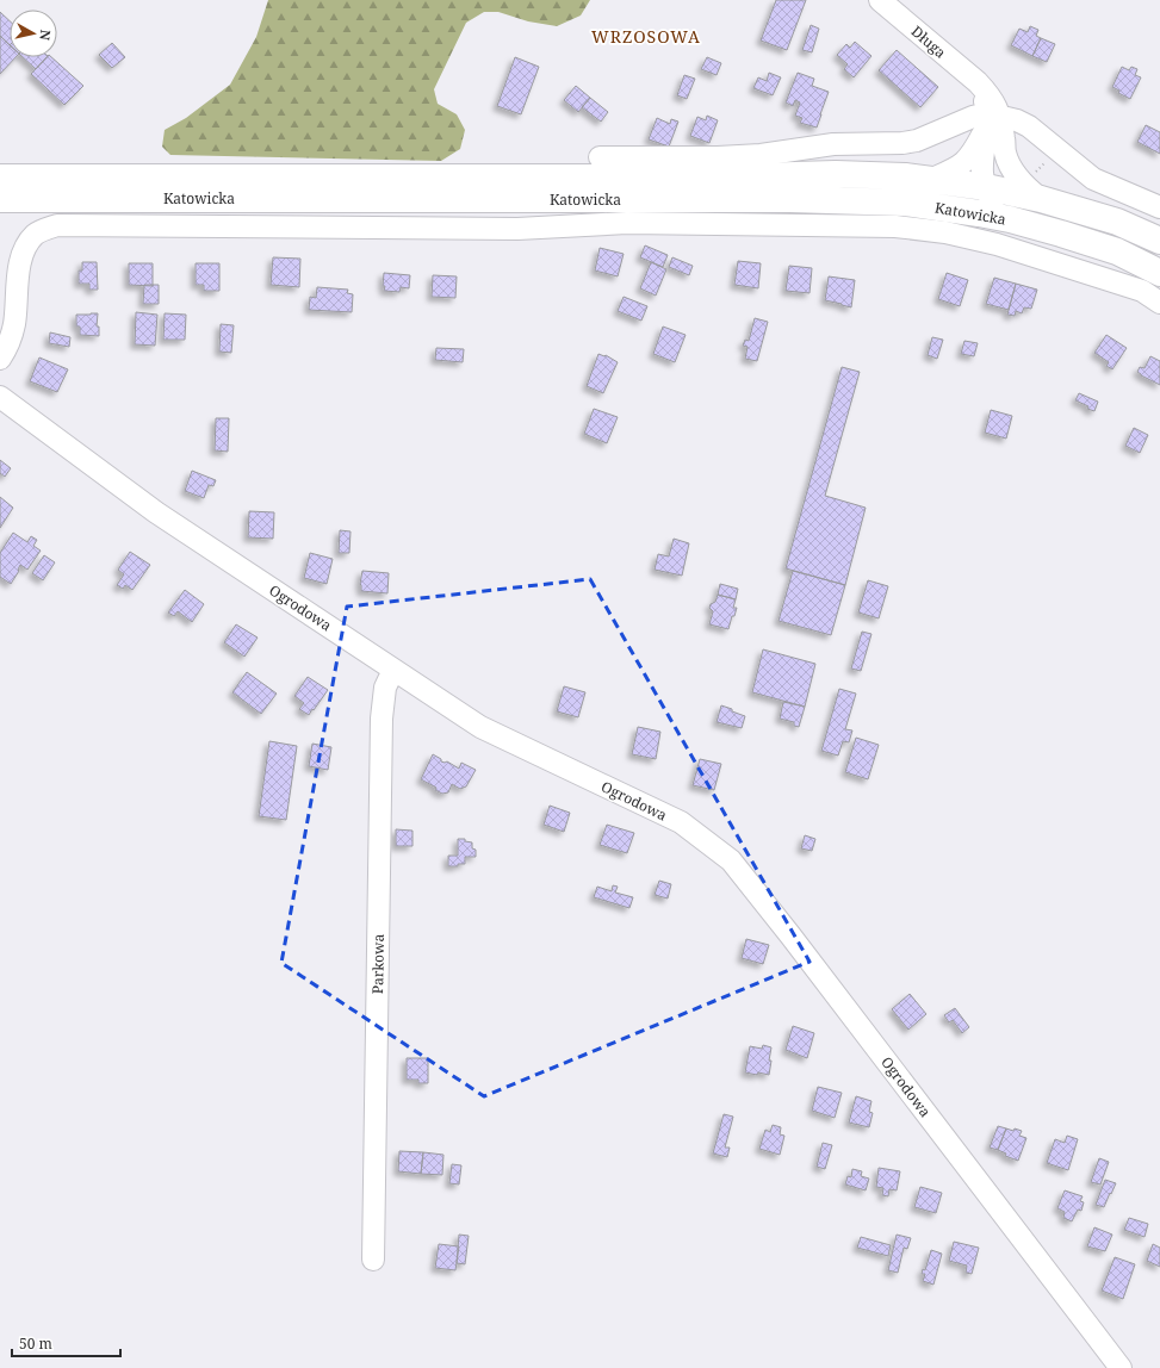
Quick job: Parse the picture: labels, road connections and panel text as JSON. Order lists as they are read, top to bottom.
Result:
{
  "streets": {
    "main road": ["Katowicka"],
    "street": ["Długa", "Ogrodowa", "Parkowa"]
  },
  "crossings": [
    ["Długa", "Katowicka"],
    ["Ogrodowa", "Parkowa"]
  ],
  "districts": ["WRZOSOWA"],
  "scale_bar": "50 m",
  "north": "right"
}
